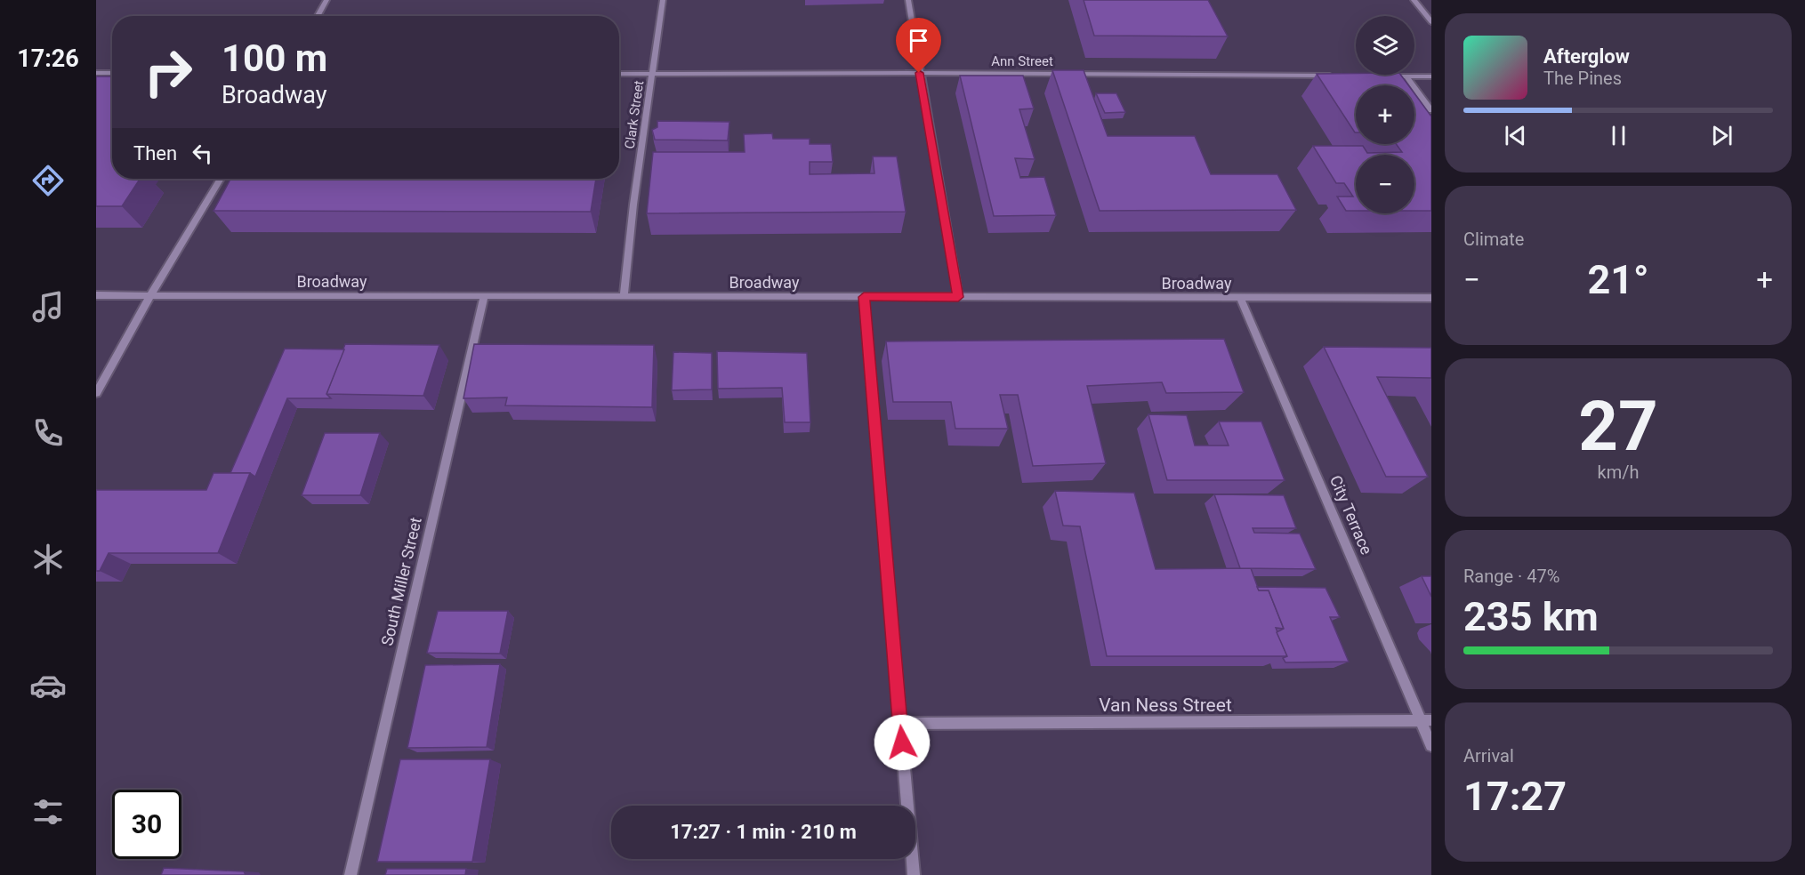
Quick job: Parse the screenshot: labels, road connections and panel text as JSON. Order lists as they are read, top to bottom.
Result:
{
  "streets": {
    "street": [
      "Ann Street",
      "Clark Street",
      "Broadway",
      "City Terrace",
      "South Miller Street",
      "Van Ness Street"
    ]
  },
  "crossings": [
    ["Ann Street", "Clark Street"],
    ["Clark Street", "Broadway"],
    ["Broadway", "City Terrace"],
    ["Broadway", "South Miller Street"],
    ["City Terrace", "Van Ness Street"]
  ],
  "page": {
    "tabs": "17:26",
    "map_buttons": ["+", "−"],
    "turn": ["100 m", "Broadway"],
    "song": ["Afterglow", "The Pines"],
    "then": "Then",
    "tile": [
      "Climate",
      ["27", "km/h"],
      ["Range · 47%", "235 km"],
      ["Arrival", "17:27"]
    ],
    "heat": ["−", "21°", "+"],
    "limit": "30",
    "trip": "17:27 · 1 min · 210 m"
  }
}
